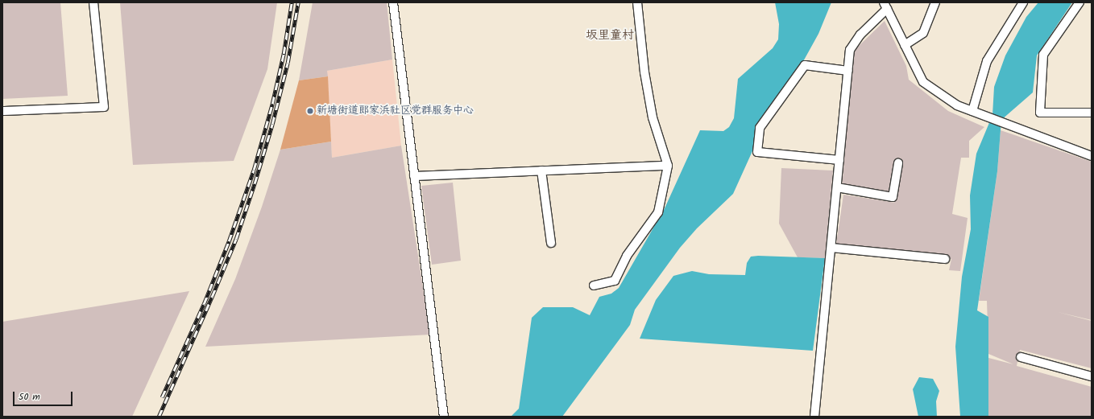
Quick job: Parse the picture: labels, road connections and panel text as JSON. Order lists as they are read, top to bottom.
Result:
{
  "districts": ["坂里童村"],
  "places": ["新塘街道郎家浜社区党群服务中心"],
  "scale_bar": "50 m"
}
